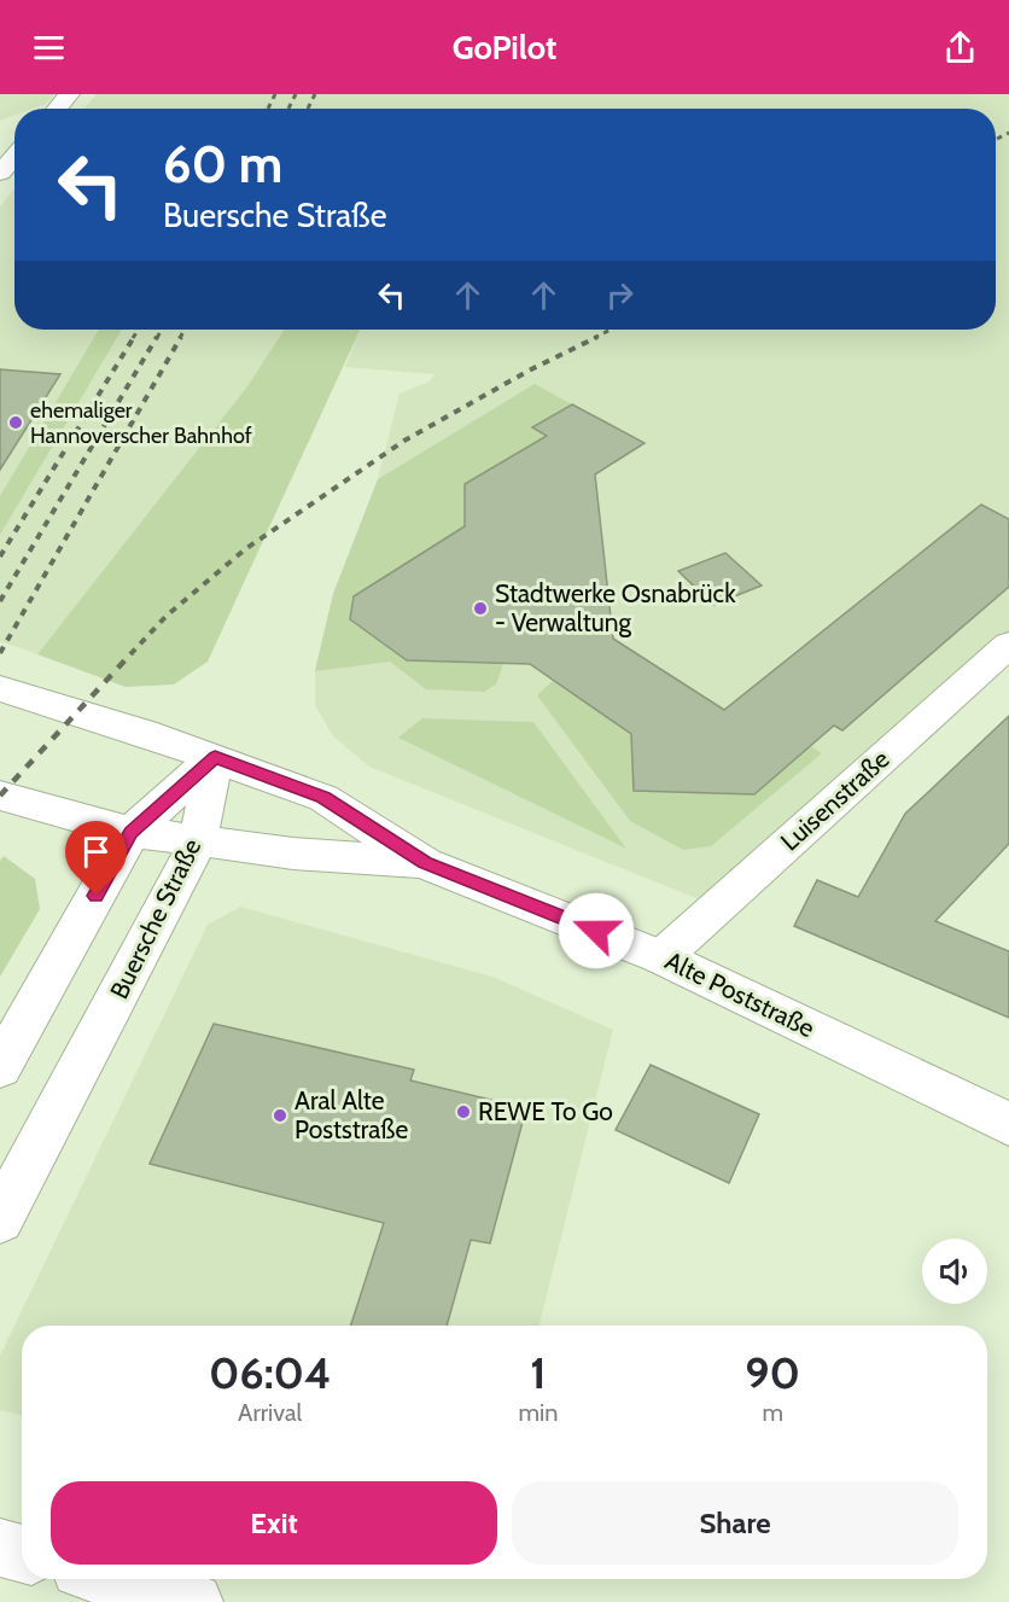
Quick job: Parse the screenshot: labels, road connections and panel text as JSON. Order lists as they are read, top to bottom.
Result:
{
  "streets": {
    "main road": ["Luisenstraße", "Buersche Straße", "Alte Poststraße"]
  },
  "crossings": [
    ["Luisenstraße", "Alte Poststraße"],
    ["Buersche Straße", "Alte Poststraße"]
  ],
  "places": [
    "ehemaliger Hannoverscher Bahnhof",
    "Stadtwerke Osnabrück - Verwaltung",
    "REWE To Go",
    "Aral Alte Poststraße"
  ],
  "page": {
    "header": "GoPilot",
    "turn": ["60 m", "Buersche Straße"],
    "eta": [
      "06:04",
      "Arrival",
      "1",
      "min",
      "90",
      "m"
    ],
    "buttons": ["Exit", "Share"]
  }
}
